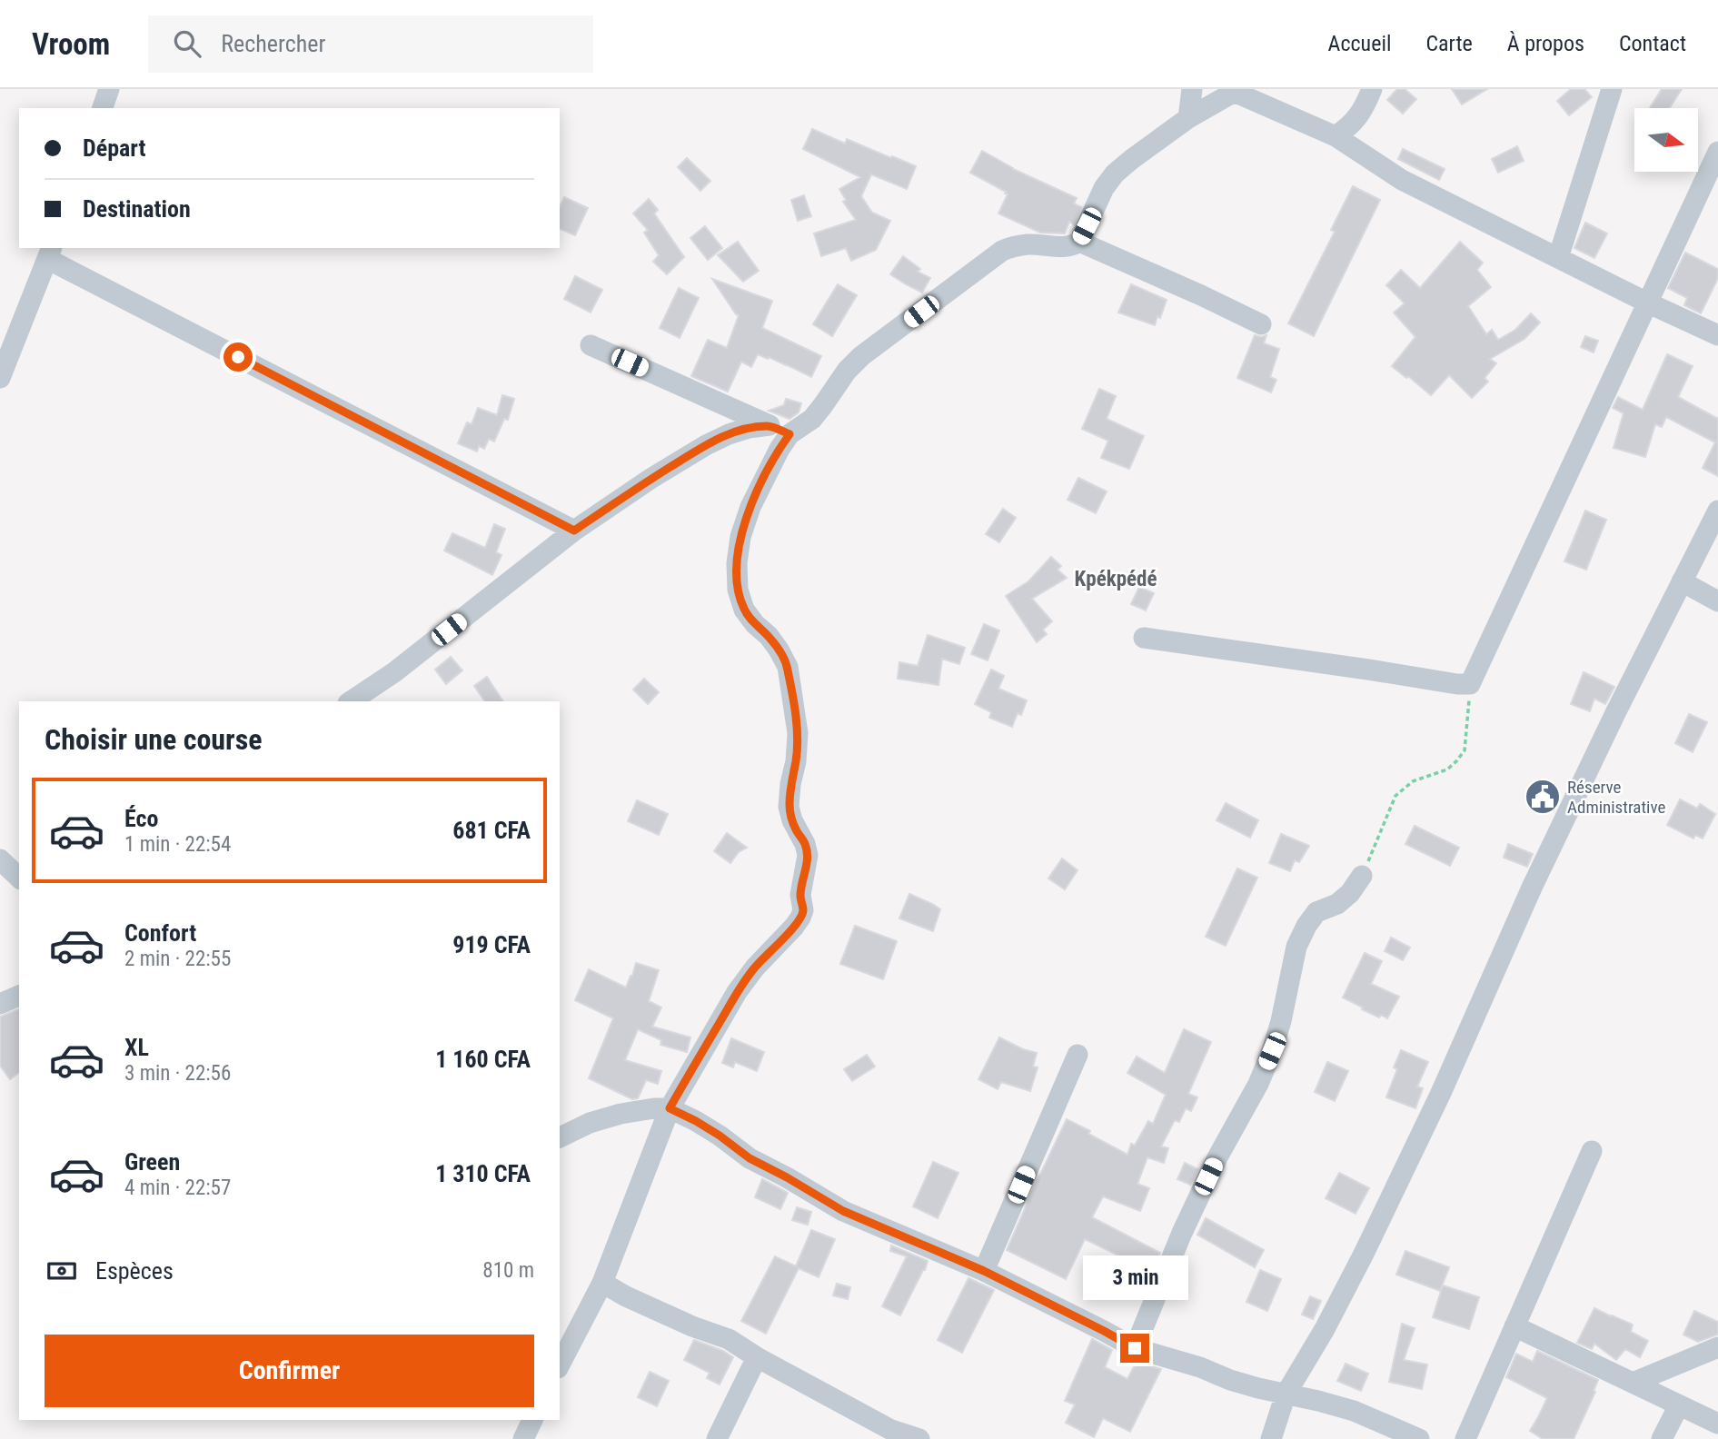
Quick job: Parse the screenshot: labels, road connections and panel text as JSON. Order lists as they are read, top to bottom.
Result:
{
  "districts": ["Kpékpédé"],
  "places": {
    "public building": ["Réserve Administrative"]
  },
  "north": "right",
  "page": {
    "header": "Vroom",
    "search": "Rechercher",
    "nav": [
      "Accueil",
      "Carte",
      "À propos",
      "Contact"
    ],
    "banner": ["Départ", "Destination"],
    "heading": "Choisir une course",
    "list": [
      {
        "name": "Éco",
        "note": "1 min · 22:54",
        "value": "681 CFA"
      },
      {
        "name": "Confort",
        "note": "2 min · 22:55",
        "value": "919 CFA"
      },
      {
        "name": "XL",
        "note": "3 min · 22:56",
        "value": "1 160 CFA"
      },
      {
        "name": "Green",
        "note": "4 min · 22:57",
        "value": "1 310 CFA"
      }
    ],
    "pay": ["Espèces", "810 m"],
    "bubble": "3 min",
    "buttons": "Confirmer"
  }
}
